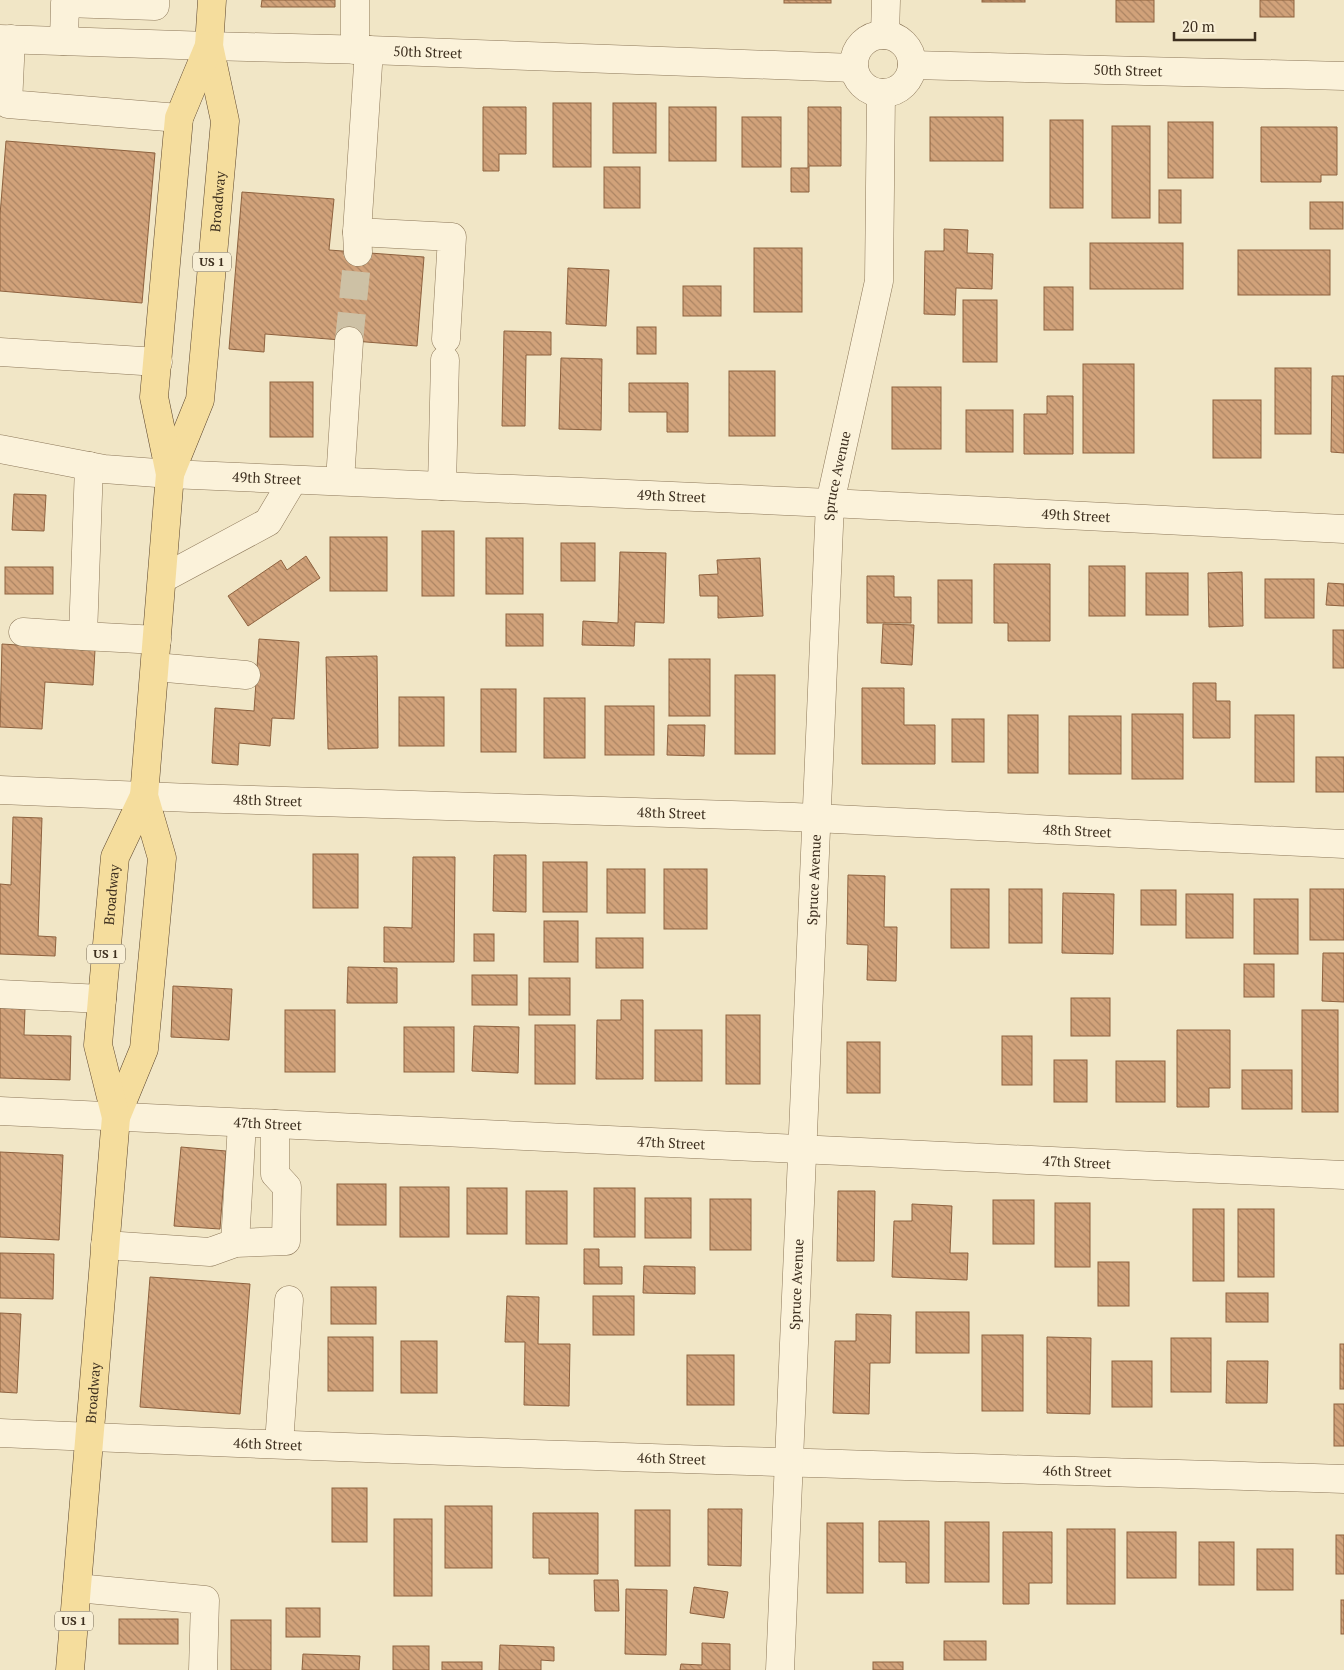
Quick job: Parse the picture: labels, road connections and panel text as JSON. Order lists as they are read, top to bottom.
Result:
{
  "streets": {
    "main road": ["Broadway", "US 1"],
    "street": [
      "50th Street",
      "Spruce Avenue",
      "49th Street",
      "48th Street",
      "47th Street",
      "46th Street"
    ]
  },
  "crossings": [
    ["50th Street", "Broadway"],
    ["50th Street", "Spruce Avenue"],
    ["Broadway", "49th Street"],
    ["Broadway", "48th Street"],
    ["Broadway", "47th Street"],
    ["Broadway", "46th Street"],
    ["Spruce Avenue", "49th Street"],
    ["Spruce Avenue", "48th Street"],
    ["Spruce Avenue", "47th Street"],
    ["Spruce Avenue", "46th Street"]
  ],
  "scale_bar": "20 m"
}
